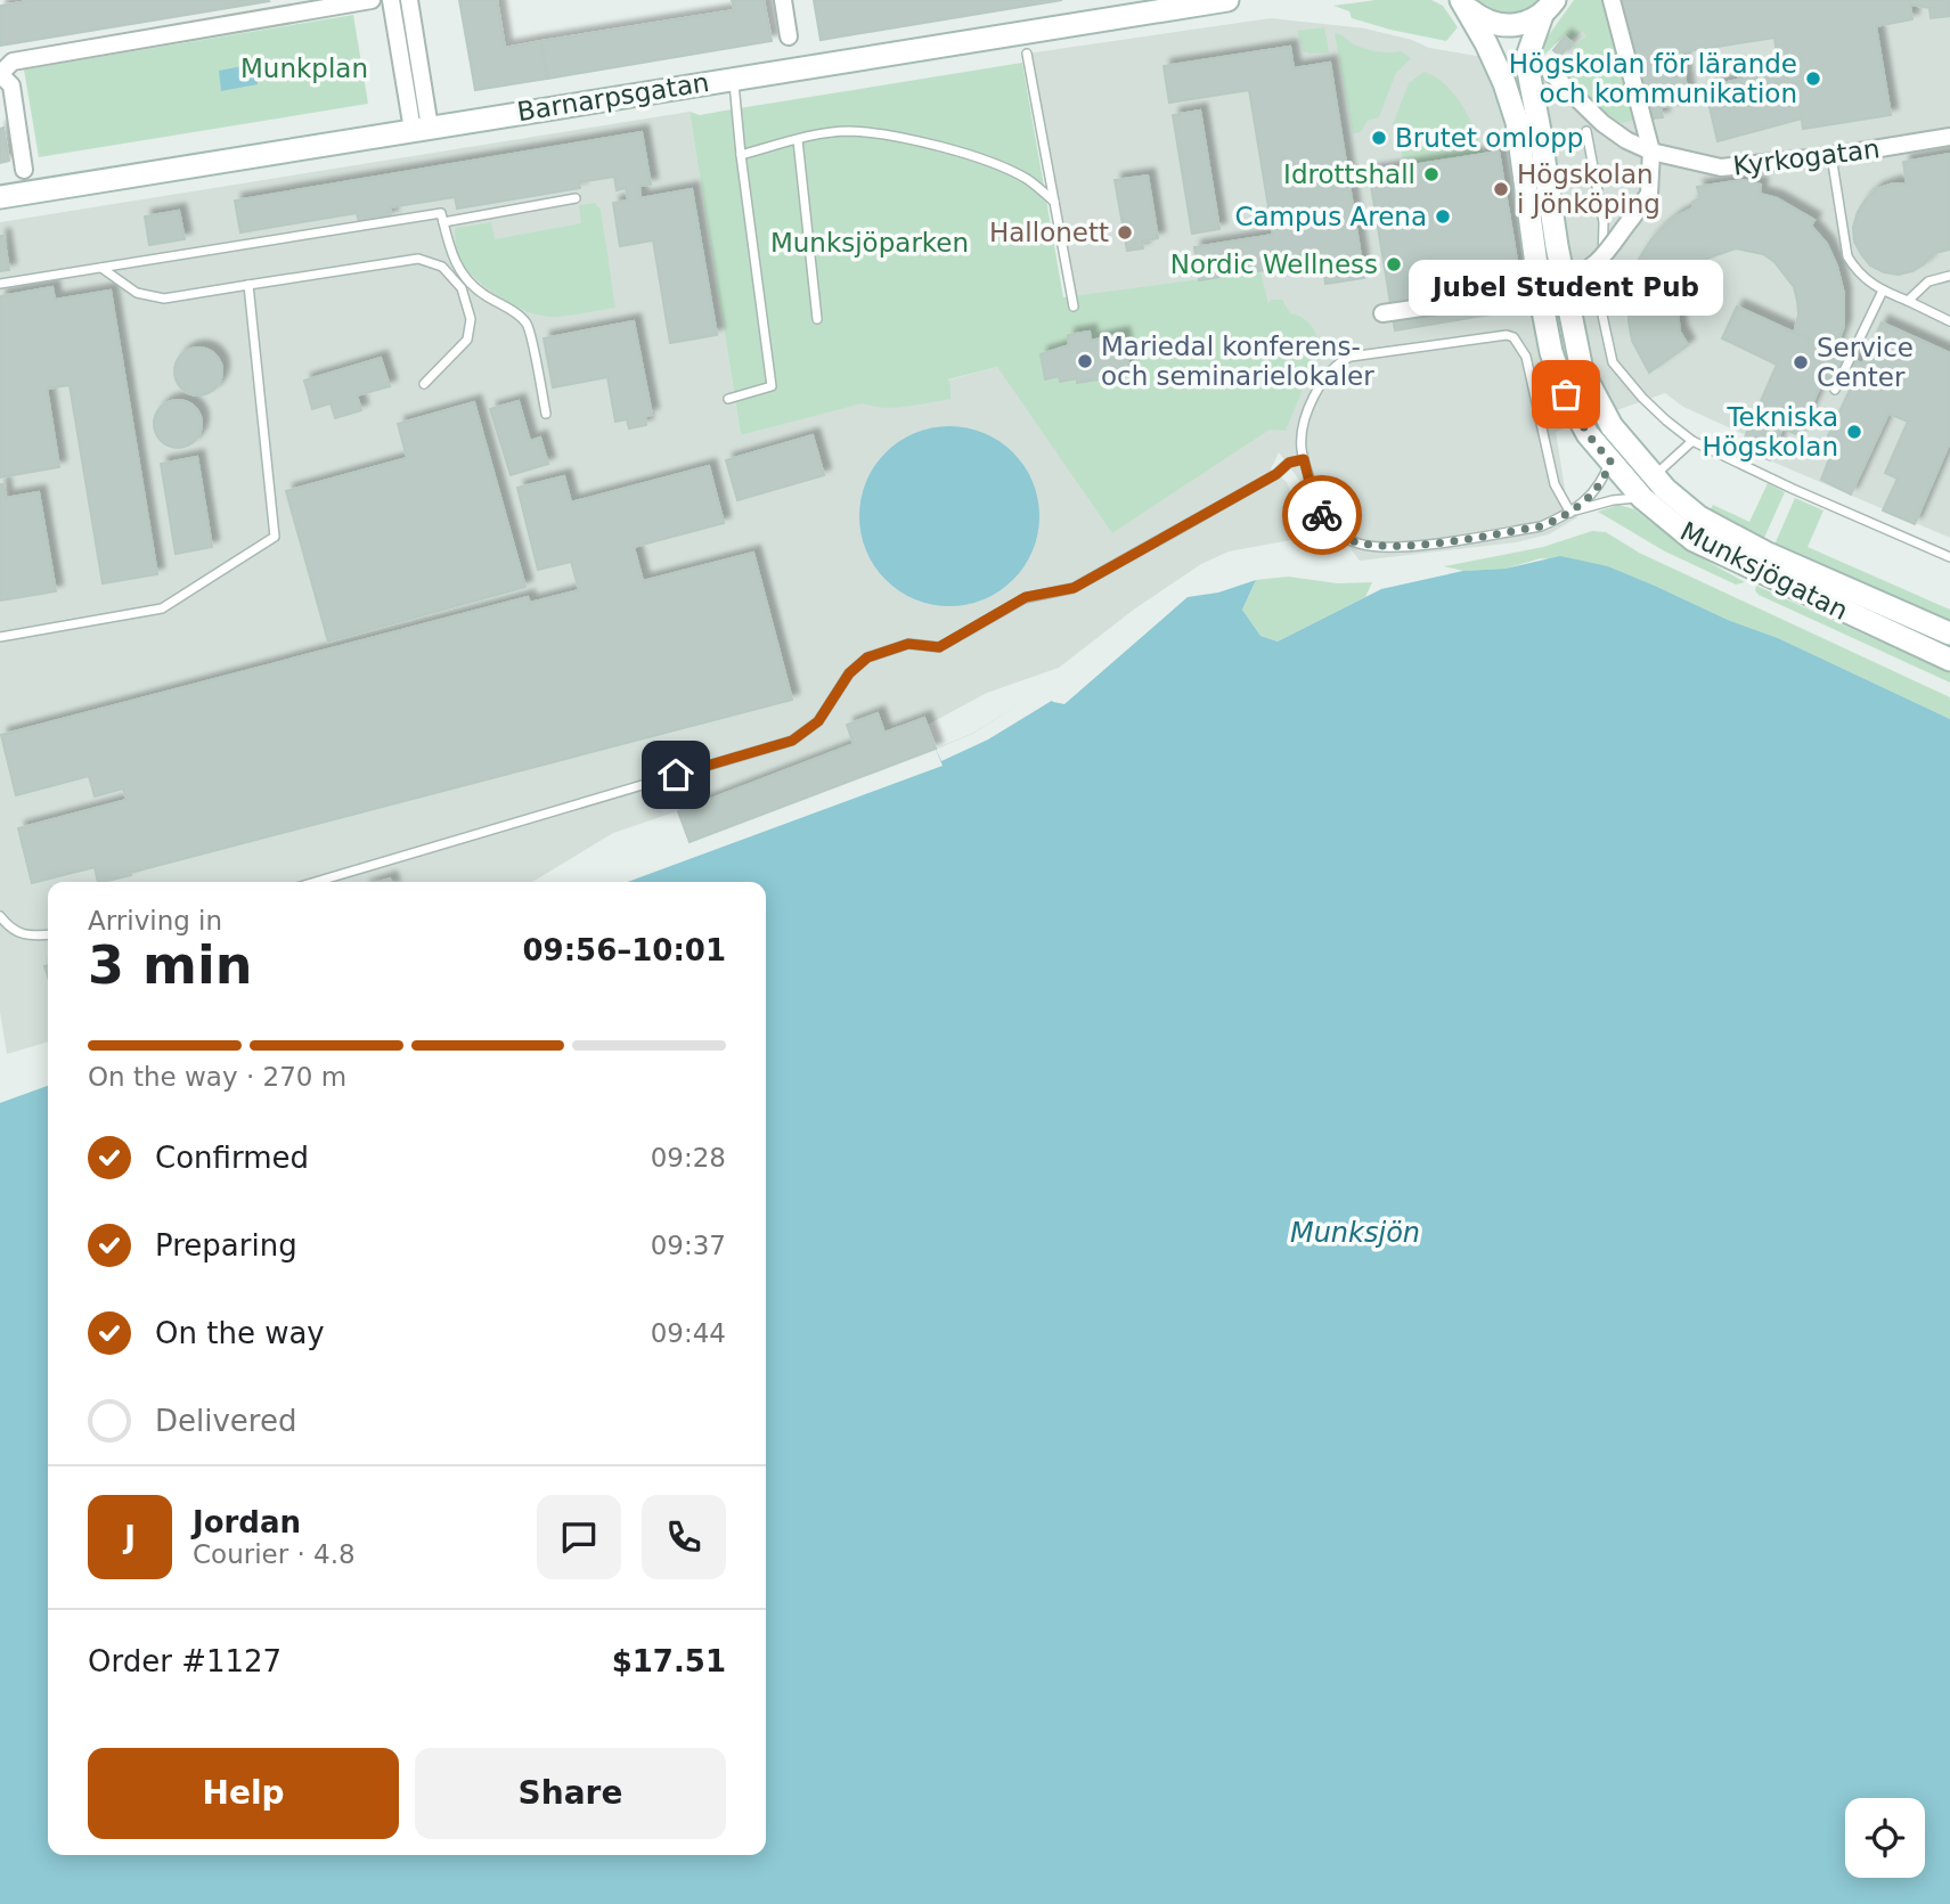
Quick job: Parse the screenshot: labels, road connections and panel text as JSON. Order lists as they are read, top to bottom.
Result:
{
  "streets": {
    "main road": ["Barnarpsgatan", "Munksjögatan"],
    "street": ["Kyrkogatan"]
  },
  "water": ["Munksjön"],
  "parks": ["Munkplan", "Munksjöparken"],
  "places": [
    "Högskolan för lärande och kommunikation",
    "Brutet omlopp",
    "Idrottshall",
    "Högskolan i Jönköping",
    "Campus Arena",
    "Hallonett",
    "Nordic Wellness",
    "Mariedal konferens- och seminarielokaler",
    "Service Center",
    "Jubel Student Pub",
    "Tekniska Högskolan"
  ],
  "page": {
    "bubble": "Jubel Student Pub",
    "heading": ["3 min", "Arriving in", "09:56–10:01"],
    "panel": [
      "Jordan",
      "Courier · 4.8",
      "Order #1127",
      "$17.51"
    ],
    "bar": "On the way · 270 m",
    "list": [
      ["Confirmed", "09:28"],
      ["Preparing", "09:37"],
      ["On the way", "09:44"],
      "Delivered"
    ],
    "round": "J",
    "buttons": ["Help", "Share"]
  }
}
